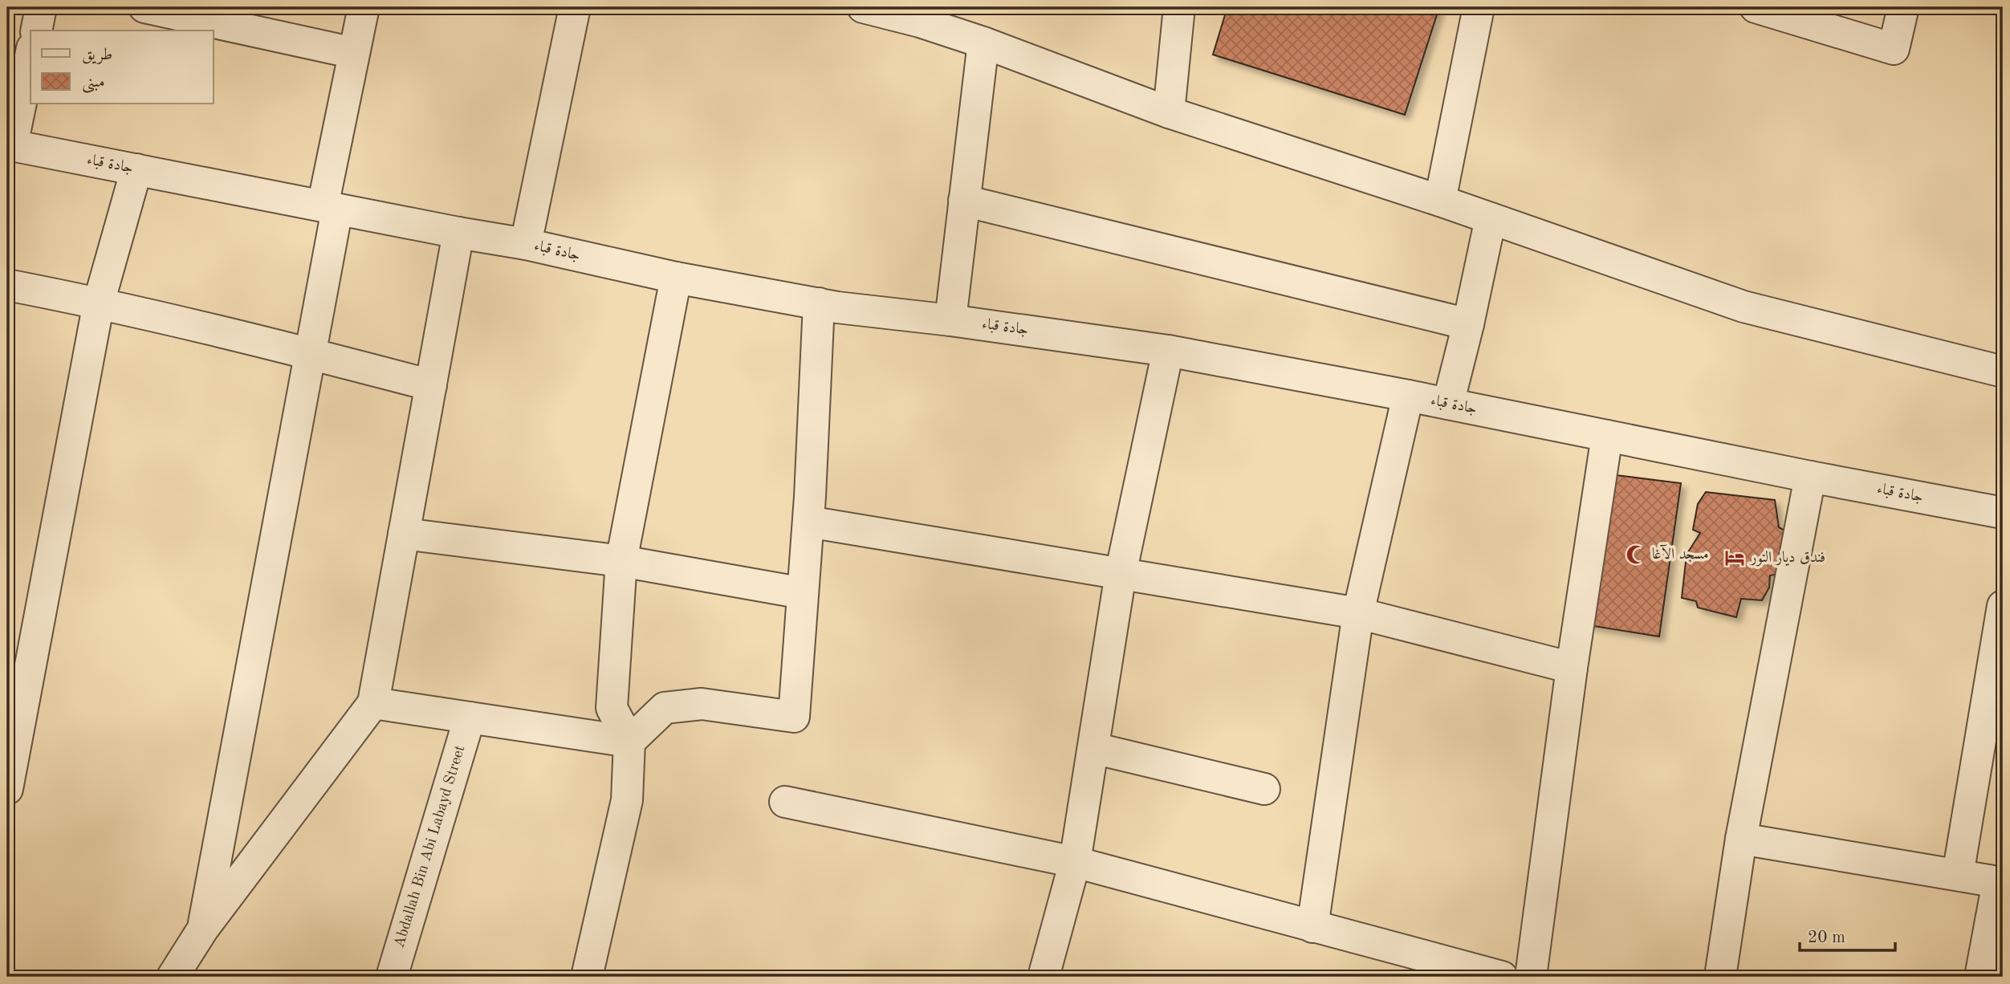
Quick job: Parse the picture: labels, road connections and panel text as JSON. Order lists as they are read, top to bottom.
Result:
{
  "streets": {
    "street": ["جادة قباء", "Abdallah Bin Abi Labayd Street"]
  },
  "places": {
    "mosque": ["مسجد الآغا"],
    "hotel": ["فندق ديار النور"]
  },
  "legend": ["طريق", "مبنى"],
  "scale_bar": "20 m"
}
